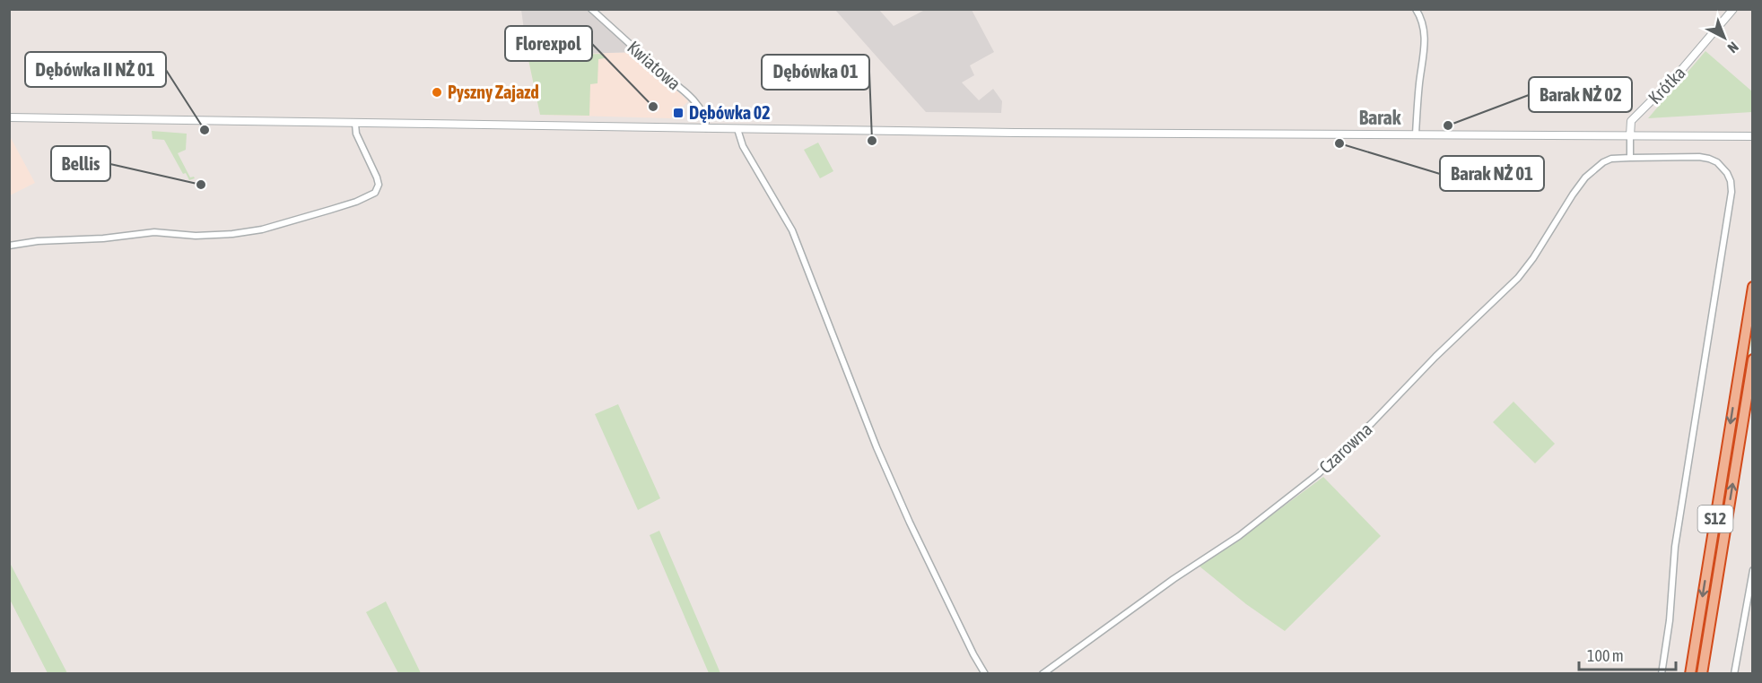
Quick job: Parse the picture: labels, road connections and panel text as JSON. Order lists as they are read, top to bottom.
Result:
{
  "streets": {
    "highway": ["S12"],
    "street": ["Kwiatowa", "Krótka", "Czarowna"]
  },
  "districts": ["Barak"],
  "places": {
    "other": [
      "Pyszny Zajazd",
      "Florexpol",
      "Barak NŻ 02",
      "Dębówka II NŻ 01",
      "Dębówka 01",
      "Barak NŻ 01",
      "Bellis"
    ],
    "transit": ["Dębówka 02"]
  },
  "scale_bar": "100 m",
  "north": "bottom right"
}
